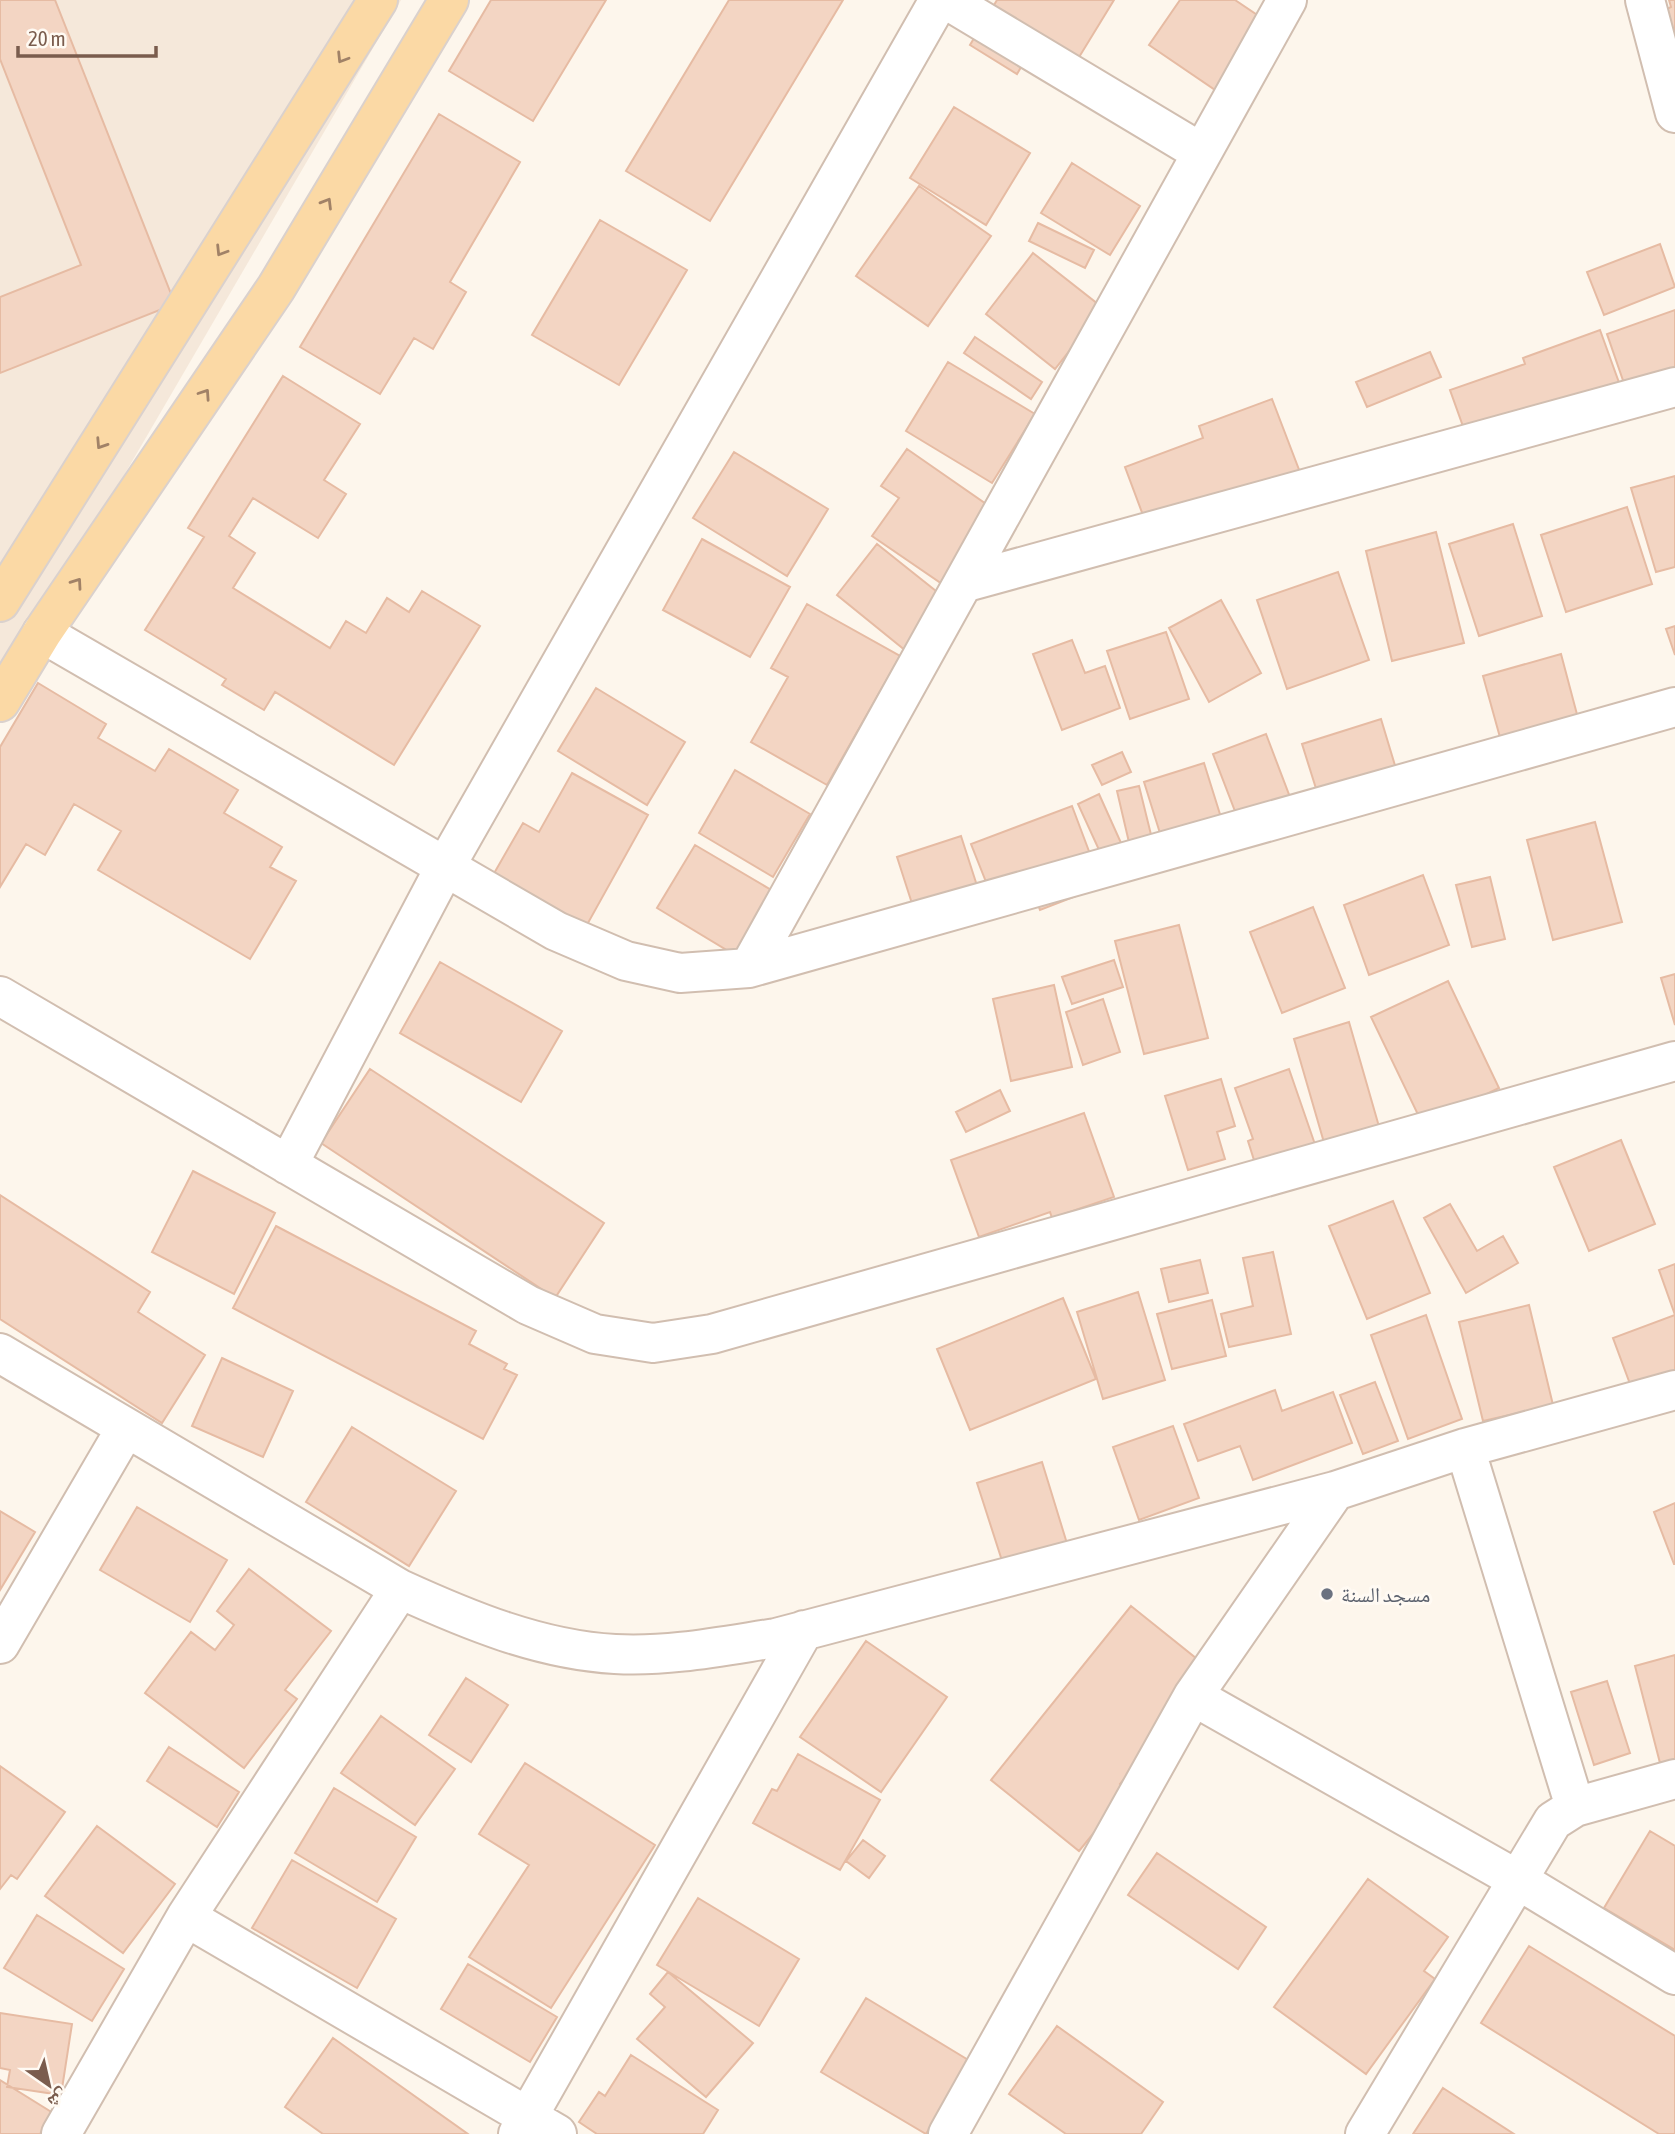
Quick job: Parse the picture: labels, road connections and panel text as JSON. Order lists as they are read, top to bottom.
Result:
{
  "places": ["مسجد السنة"],
  "scale_bar": "20 m",
  "north": "bottom right"
}
